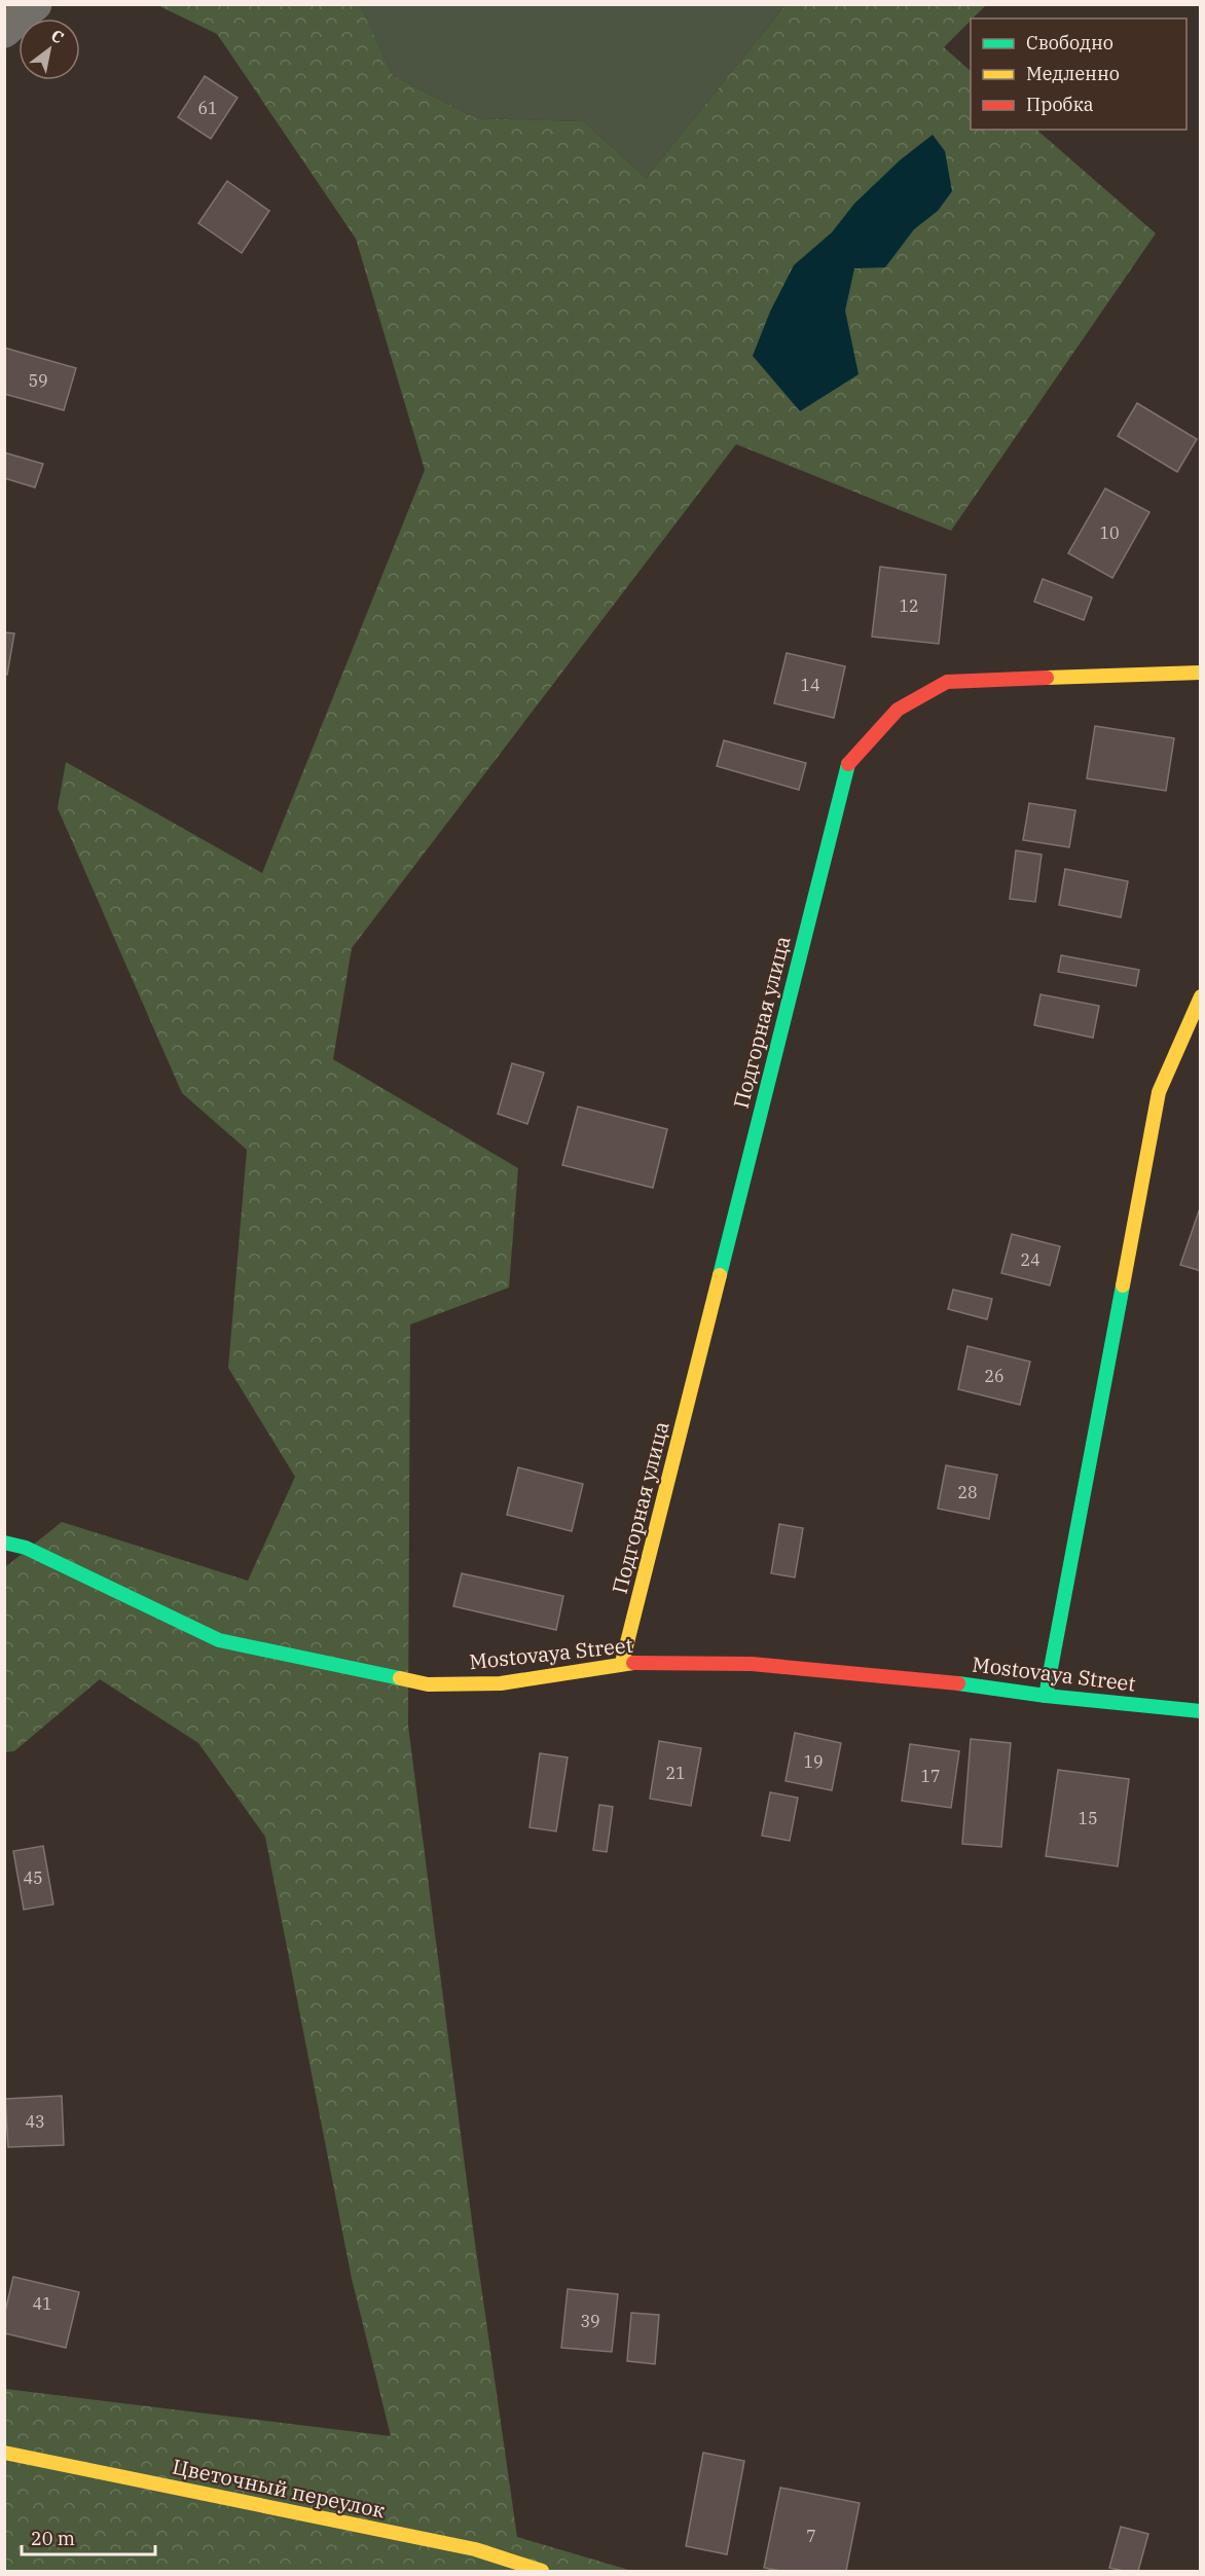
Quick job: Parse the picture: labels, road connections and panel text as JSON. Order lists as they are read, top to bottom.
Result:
{
  "streets": {
    "street": ["Подгорная улица", "Mostovaya Street", "Цветочный переулок"]
  },
  "crossings": [
    ["Подгорная улица", "Mostovaya Street"]
  ],
  "house_numbers": [
    "61",
    "59",
    "10",
    "12",
    "14",
    "24",
    "26",
    "28",
    "19",
    "21",
    "17",
    "15",
    "45",
    "43",
    "41",
    "39",
    "7"
  ],
  "legend": ["Свободно", "Медленно", "Пробка"],
  "scale_bar": "20 m",
  "north": "top right"
}
